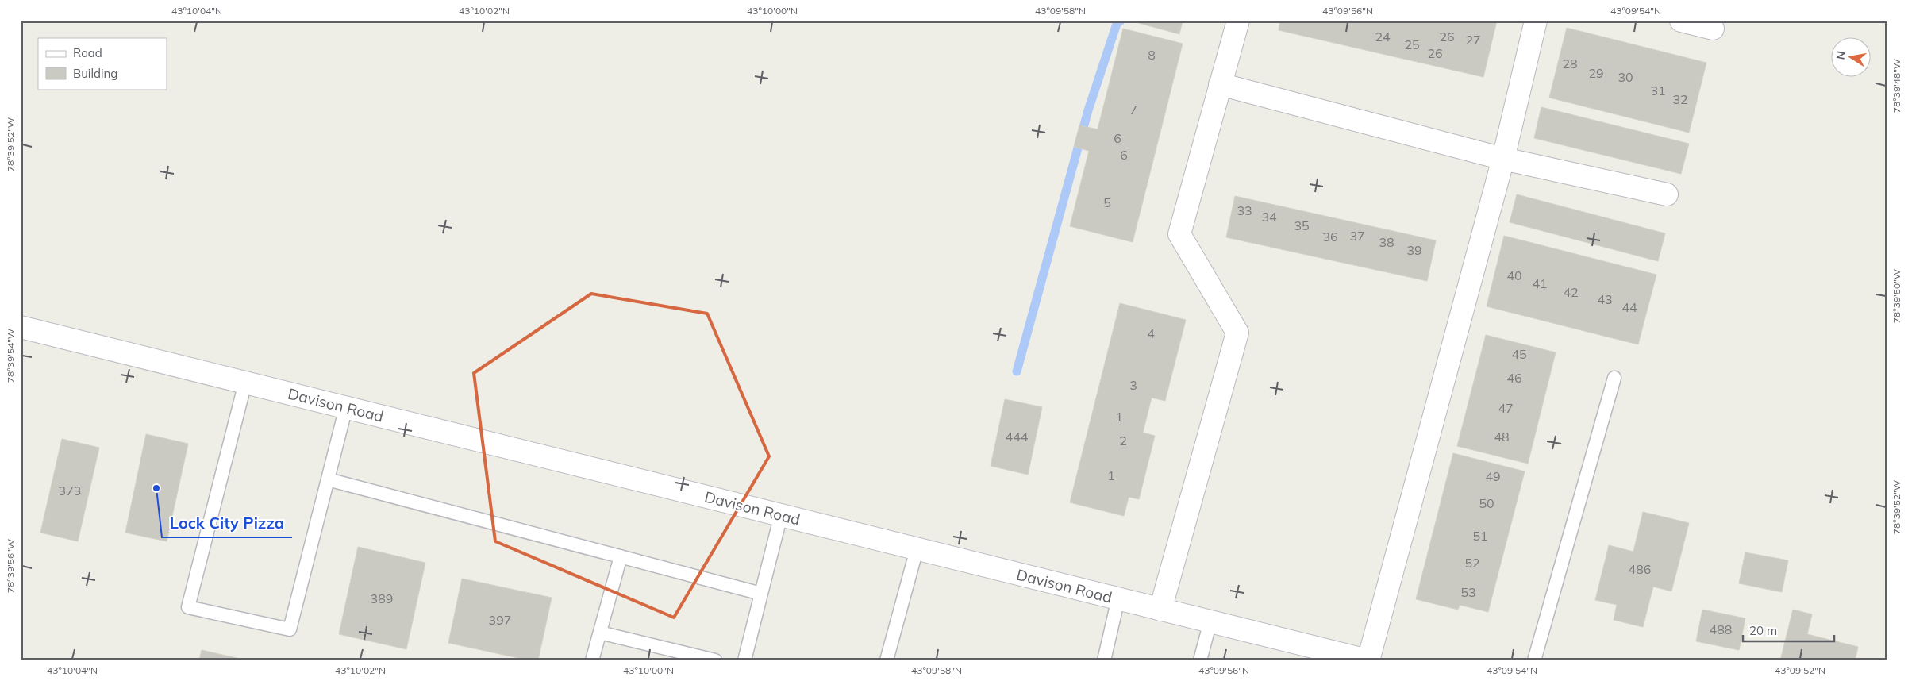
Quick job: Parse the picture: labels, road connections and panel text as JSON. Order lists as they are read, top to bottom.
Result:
{
  "streets": {
    "street": ["Davison Road"]
  },
  "places": ["Lock City Pizza"],
  "house_numbers": [
    "24",
    "26",
    "27",
    "25",
    "26",
    "8",
    "28",
    "29",
    "30",
    "31",
    "32",
    "7",
    "6",
    "6",
    "5",
    "33",
    "34",
    "35",
    "37",
    "36",
    "38",
    "39",
    "40",
    "41",
    "42",
    "43",
    "44",
    "4",
    "45",
    "46",
    "3",
    "47",
    "1",
    "444",
    "48",
    "2",
    "1",
    "49",
    "373",
    "50",
    "51",
    "52",
    "486",
    "53",
    "389",
    "397",
    "488"
  ],
  "legend": ["Road", "Building"],
  "scale_bar": "20 m",
  "north": "left",
  "coordinates": [
    "43°10'04\"N",
    "43°10'02\"N",
    "43°10'00\"N",
    "43°09'58\"N",
    "43°09'56\"N",
    "43°09'54\"N",
    "78°39'48\"W",
    "78°39'52\"W",
    "78°39'50\"W",
    "78°39'54\"W",
    "78°39'56\"W",
    "43°09'52\"N"
  ]
}
